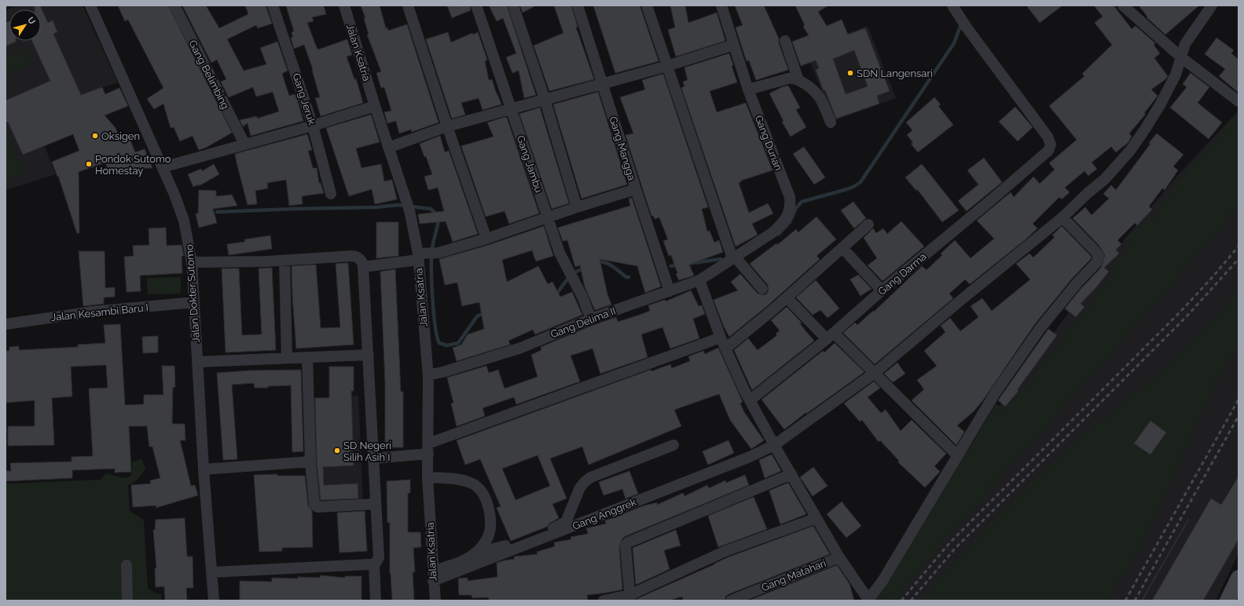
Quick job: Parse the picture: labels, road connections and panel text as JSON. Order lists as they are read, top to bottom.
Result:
{
  "streets": {
    "street": [
      "Jalan Ksatria",
      "Gang Belimbing",
      "Gang Jeruk",
      "Gang Durian",
      "Gang Mangga",
      "Gang Jambu",
      "Gang Darma",
      "Jalan Dokter Sutomo",
      "Jalan Kesambi Baru I",
      "Gang Delima II",
      "Gang Anggrek",
      "Gang Matahari"
    ]
  },
  "crossings": [
    ["Jalan Ksatria", "Gang Delima II"],
    ["Jalan Ksatria", "Gang Anggrek"],
    ["Gang Durian", "Gang Delima II"],
    ["Gang Mangga", "Gang Delima II"],
    ["Gang Jambu", "Gang Delima II"],
    ["Jalan Dokter Sutomo", "Jalan Kesambi Baru I"]
  ],
  "places": [
    "SDN Langensari",
    "Oksigen",
    "Pondok Sutomo Homestay",
    "SD Negeri Silih Asih I"
  ],
  "north": "top right"
}
